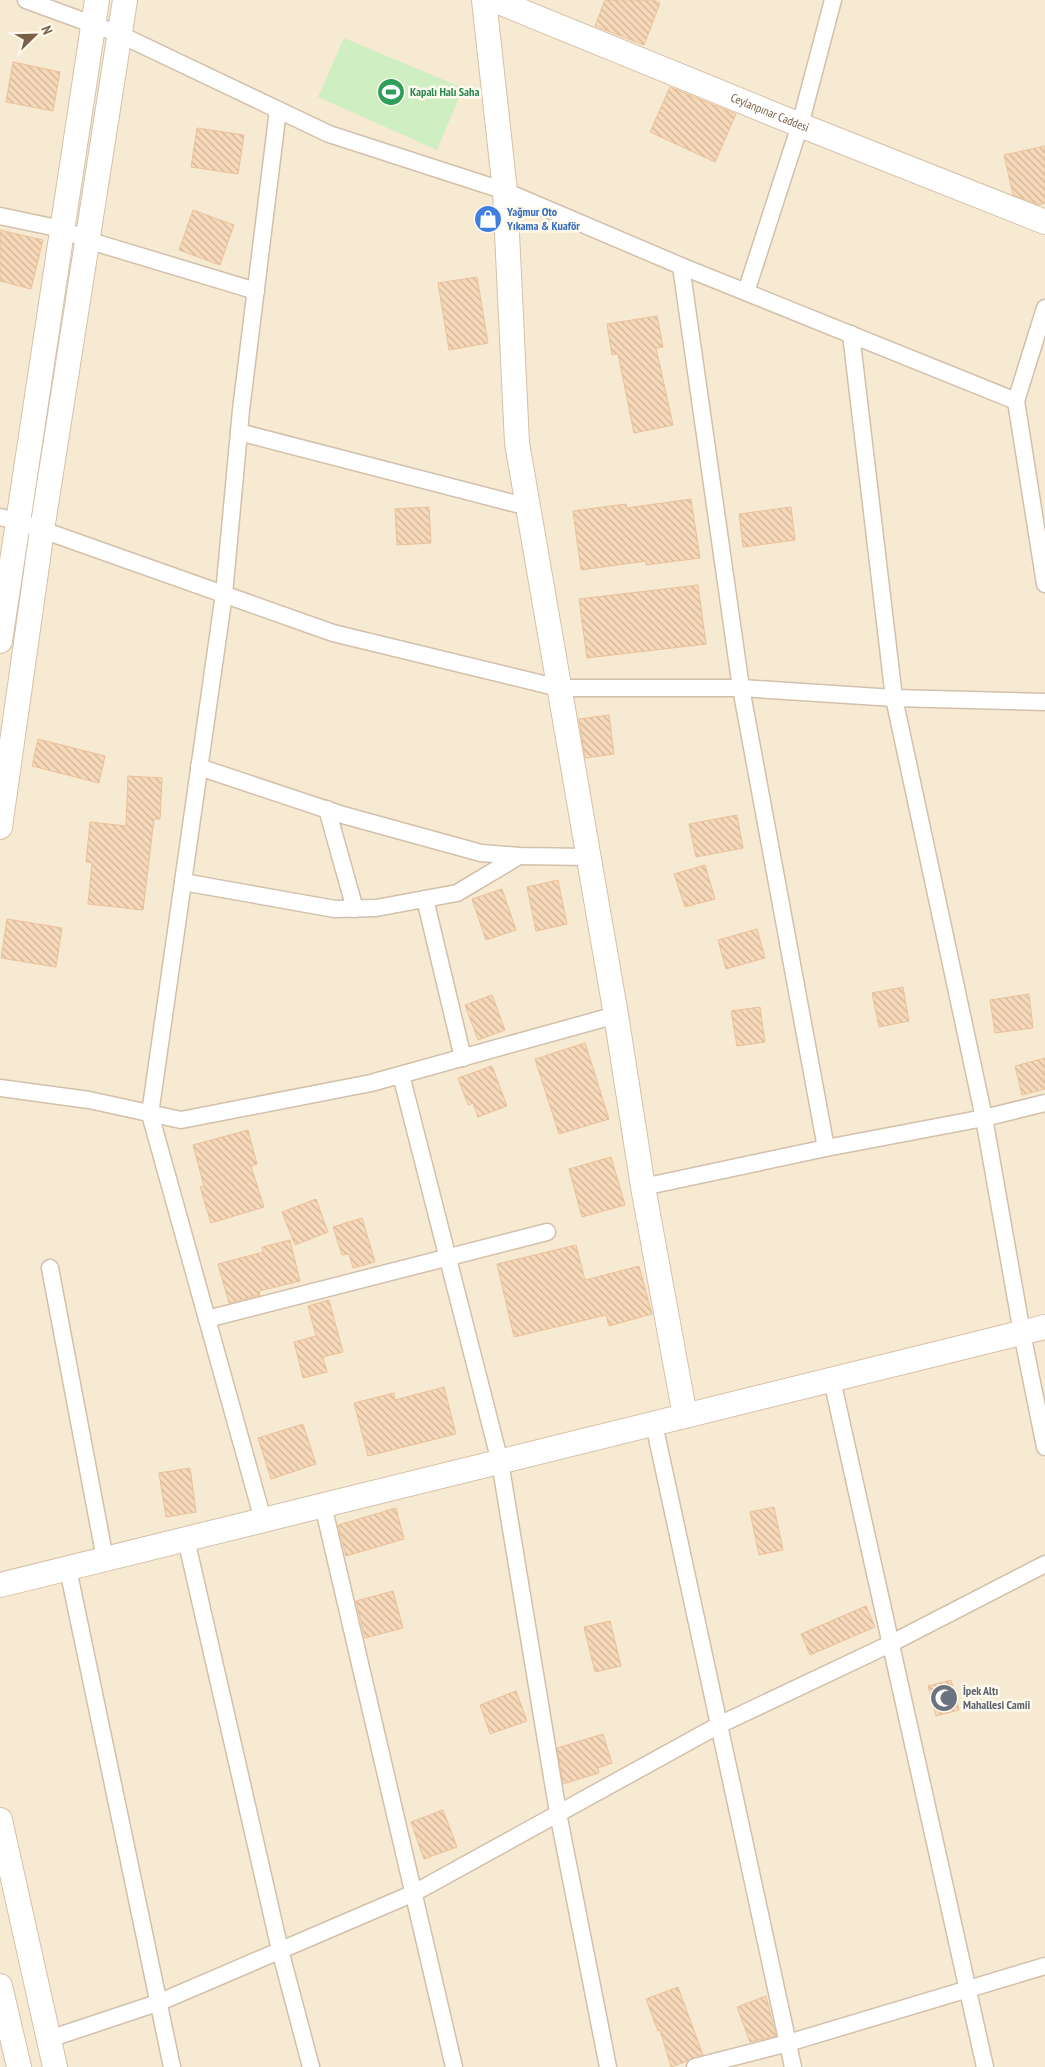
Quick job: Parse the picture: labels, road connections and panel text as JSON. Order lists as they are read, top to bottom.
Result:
{
  "streets": {
    "street": ["Ceylanpınar Caddesi"]
  },
  "places": {
    "sports": ["Kapalı Halı Saha"],
    "shop": ["Yağmur Oto Yıkama & Kuaför"],
    "mosque": ["İpek Altı Mahallesi Camii"]
  },
  "north": "top right"
}
